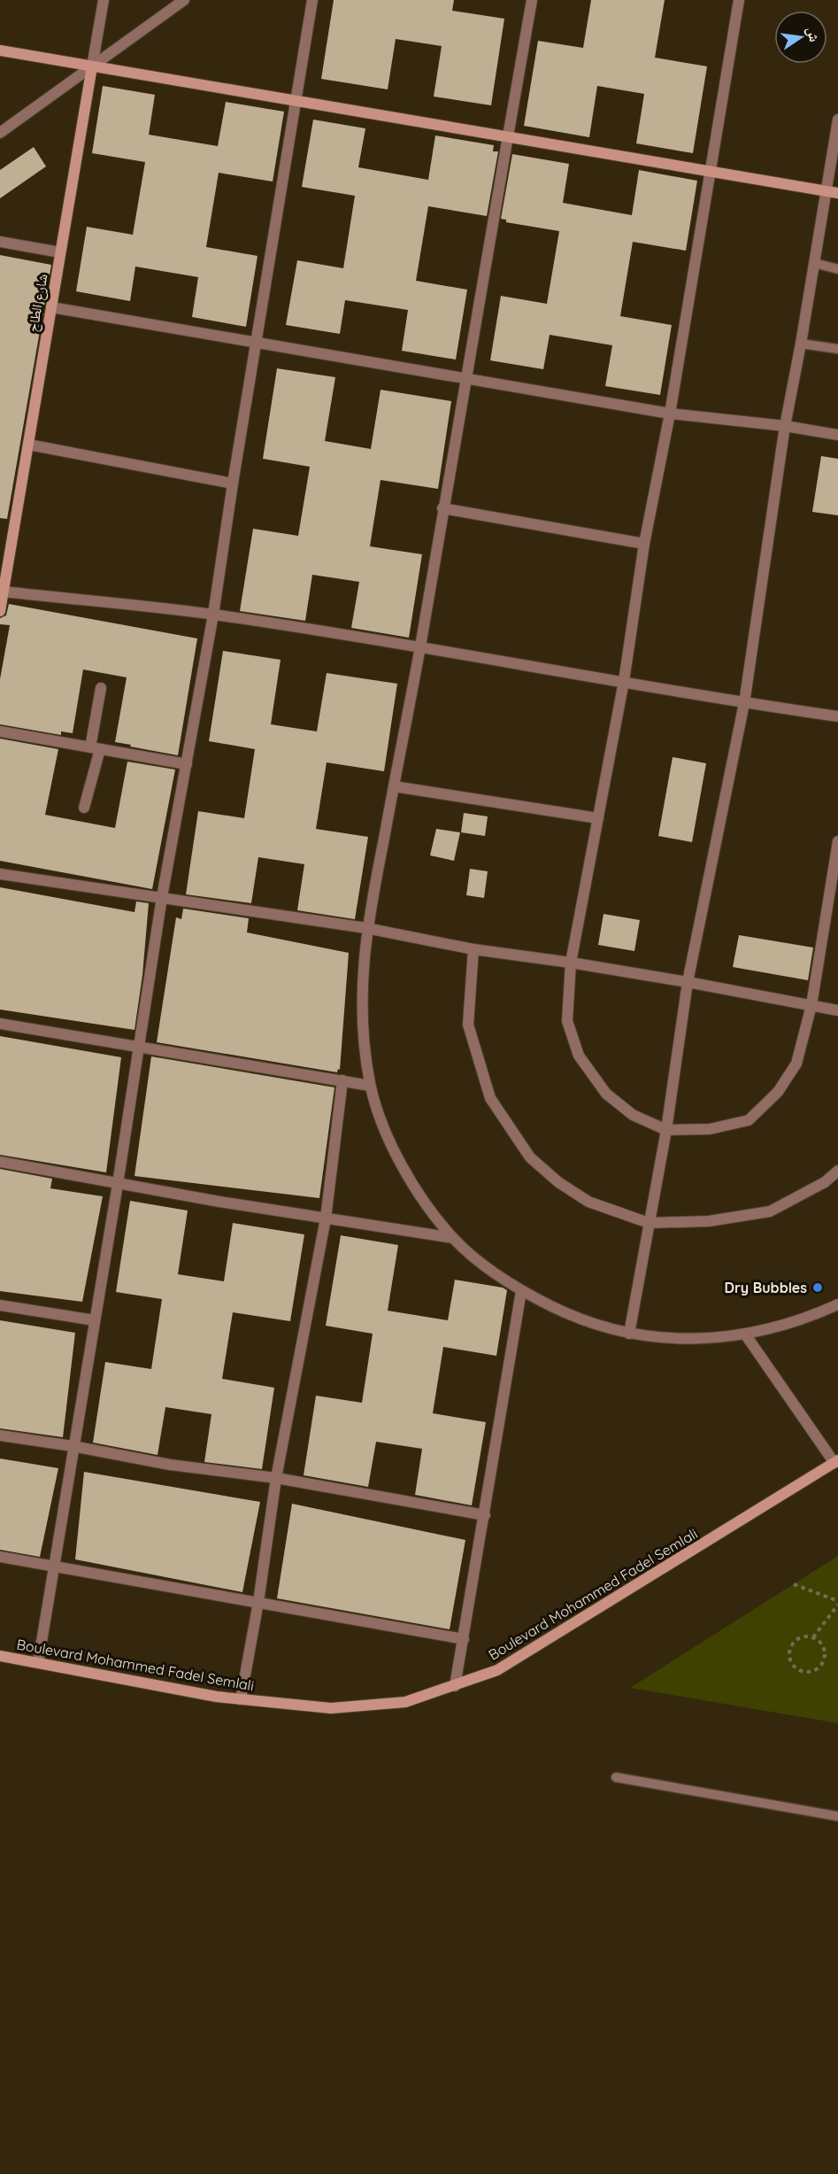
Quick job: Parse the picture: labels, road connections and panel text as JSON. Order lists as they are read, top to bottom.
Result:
{
  "streets": {
    "street": ["شارع الطاح", "Boulevard Mohammed Fadel Semlali"]
  },
  "places": ["Dry Bubbles"],
  "north": "right"
}
